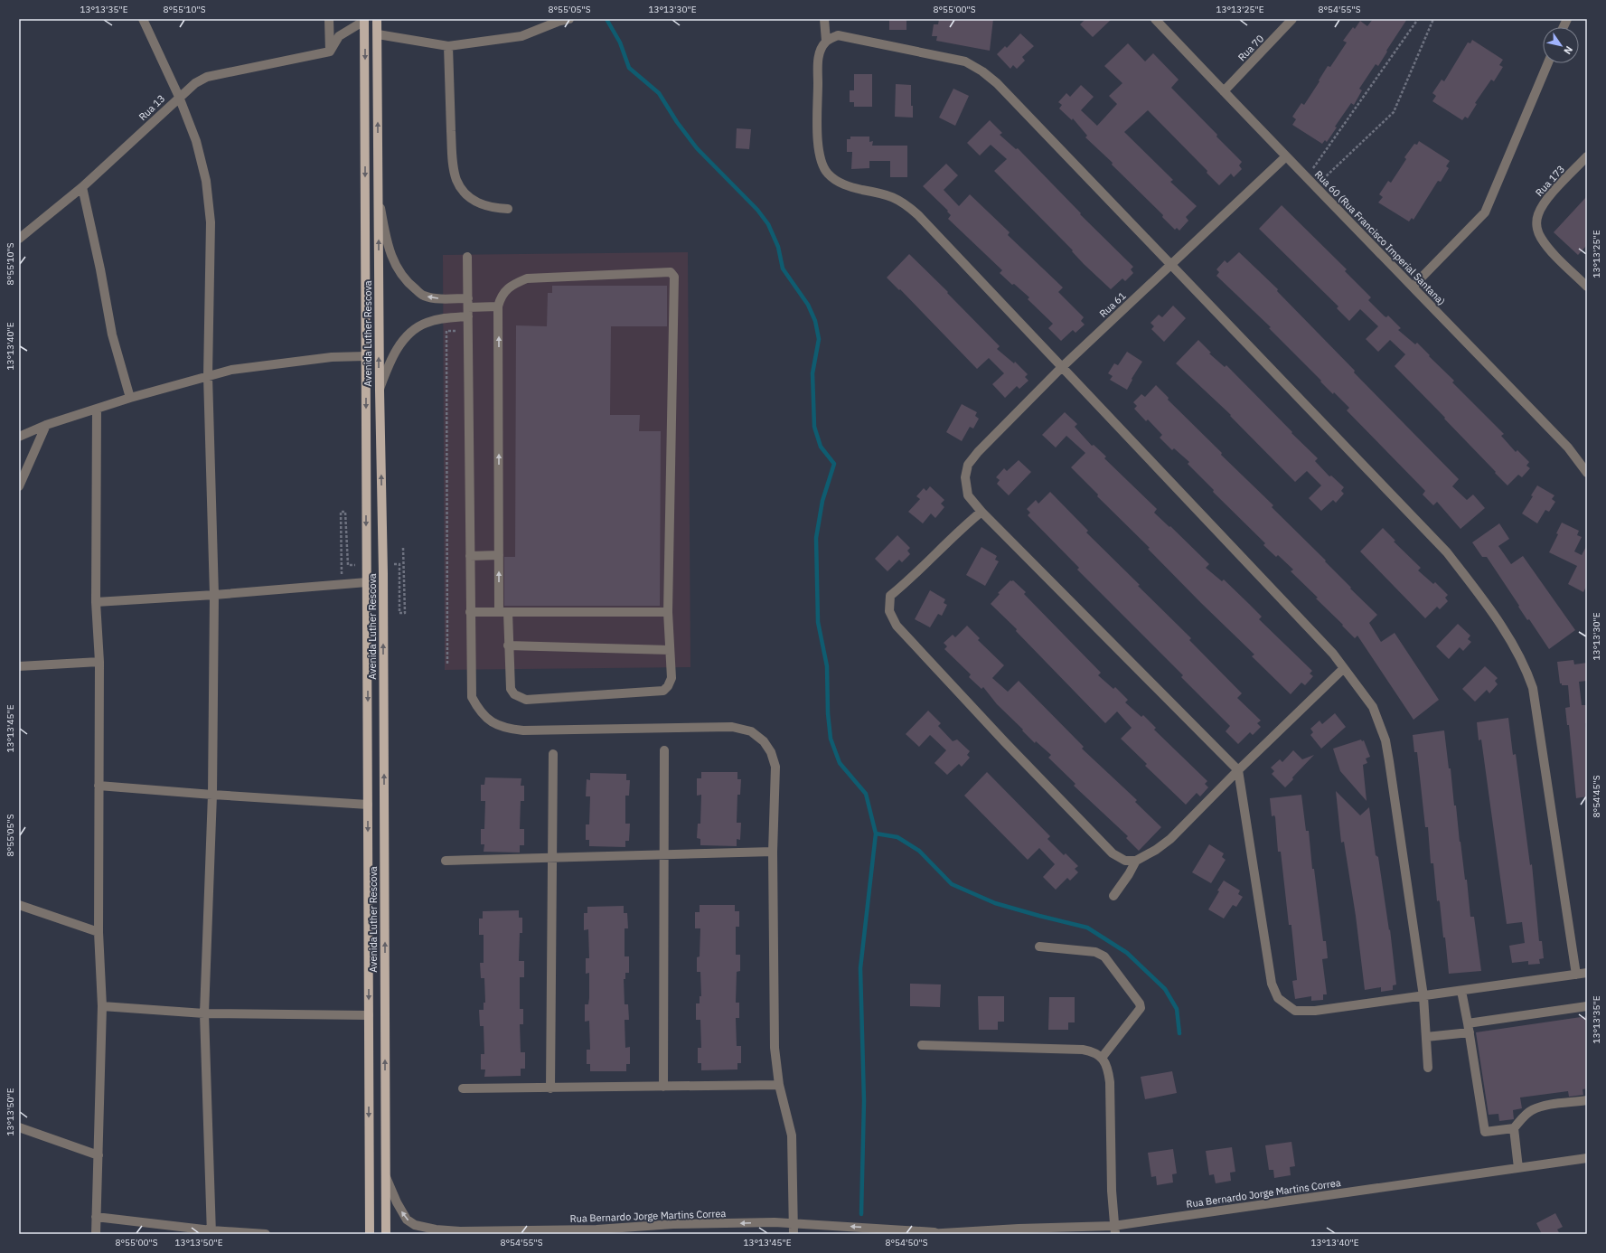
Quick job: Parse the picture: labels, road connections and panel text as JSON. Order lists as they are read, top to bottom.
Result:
{
  "streets": {
    "main road": ["Avenida Luther Rescova"],
    "street": [
      "Rua 70",
      "Rua 13",
      "Rua 173",
      "Rua 60 (Rua Francisco Imperial Santana)",
      "Rua 61",
      "Rua Bernardo Jorge Martins Correa"
    ]
  },
  "crossings": [
    ["Rua 70", "Rua 60 (Rua Francisco Imperial Santana)"],
    ["Rua 60 (Rua Francisco Imperial Santana)", "Rua 61"],
    ["Avenida Luther Rescova", "Rua Bernardo Jorge Martins Correa"]
  ],
  "one_way": ["Rua Bernardo Jorge Martins Correa"],
  "north": "bottom right",
  "coordinates": [
    "13°13'35\"E",
    "8°55'10\"S",
    "8°55'05\"S",
    "13°13'30\"E",
    "8°55'00\"S",
    "13°13'25\"E",
    "8°54'55\"S",
    "13°13'40\"E",
    "13°13'45\"E",
    "8°54'45\"S",
    "13°13'50\"E",
    "8°54'50\"S"
  ]
}
